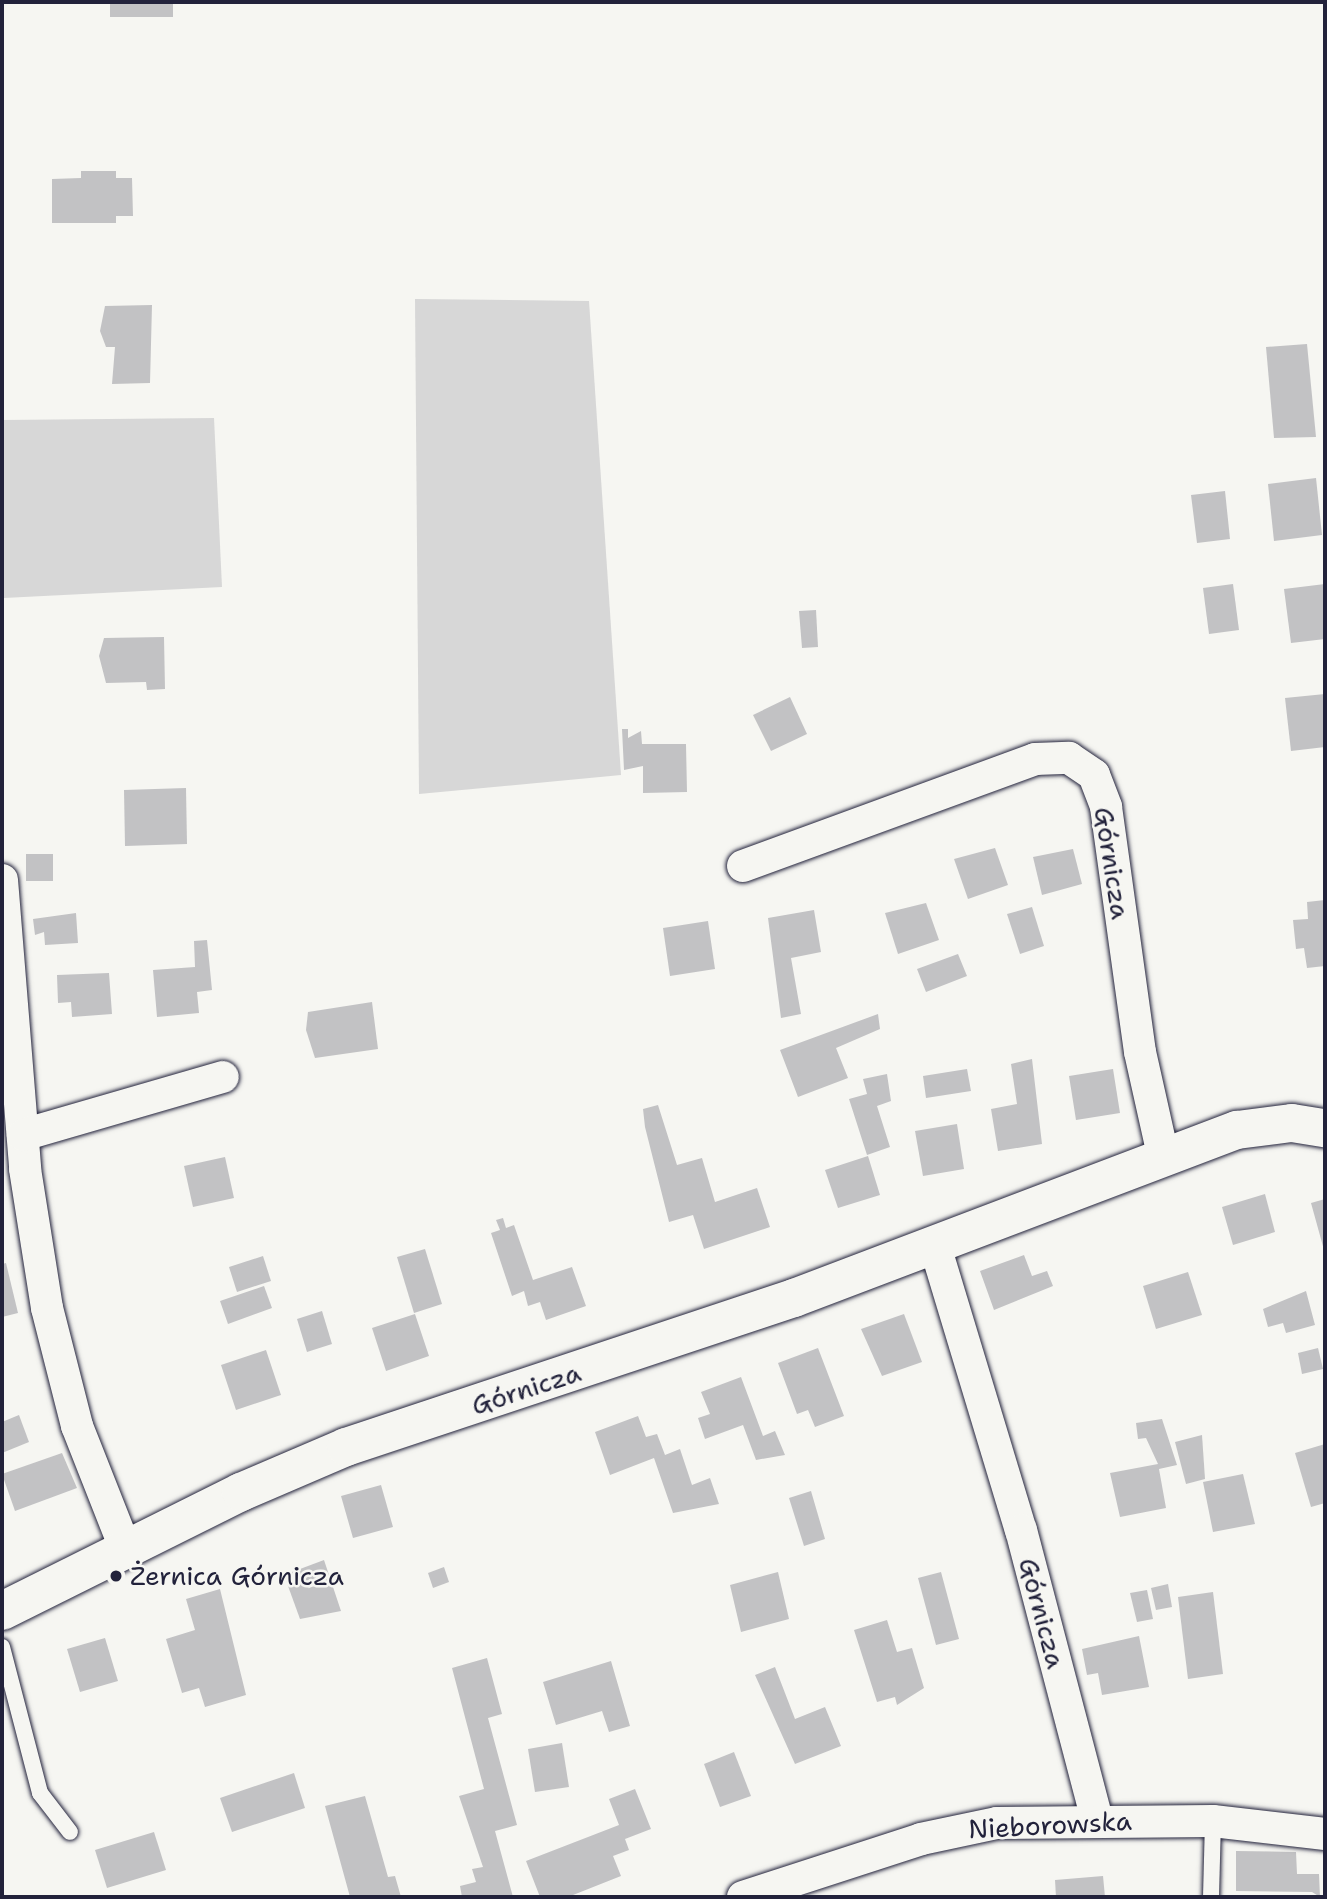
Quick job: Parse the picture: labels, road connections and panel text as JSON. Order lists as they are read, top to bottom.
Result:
{
  "streets": {
    "street": ["Górnicza", "Nieborowska"]
  },
  "crossings": [
    ["Górnicza", "Nieborowska"]
  ],
  "places": ["Żernica Górnicza"]
}
